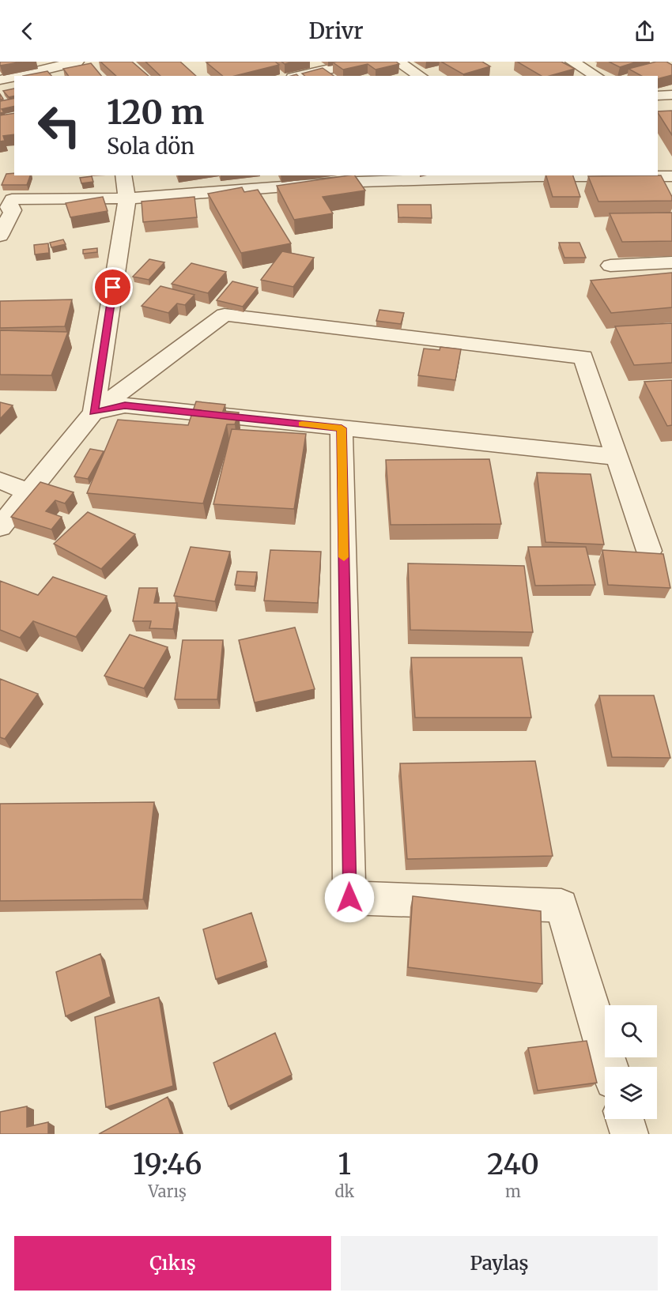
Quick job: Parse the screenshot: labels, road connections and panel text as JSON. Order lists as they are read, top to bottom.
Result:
{
  "page": {
    "header": "Drivr",
    "turn": ["120 m", "Sola dön"],
    "eta": [
      "19:46",
      "Varış",
      "1",
      "dk",
      "240",
      "m"
    ],
    "buttons": ["Çıkış", "Paylaş"]
  }
}
